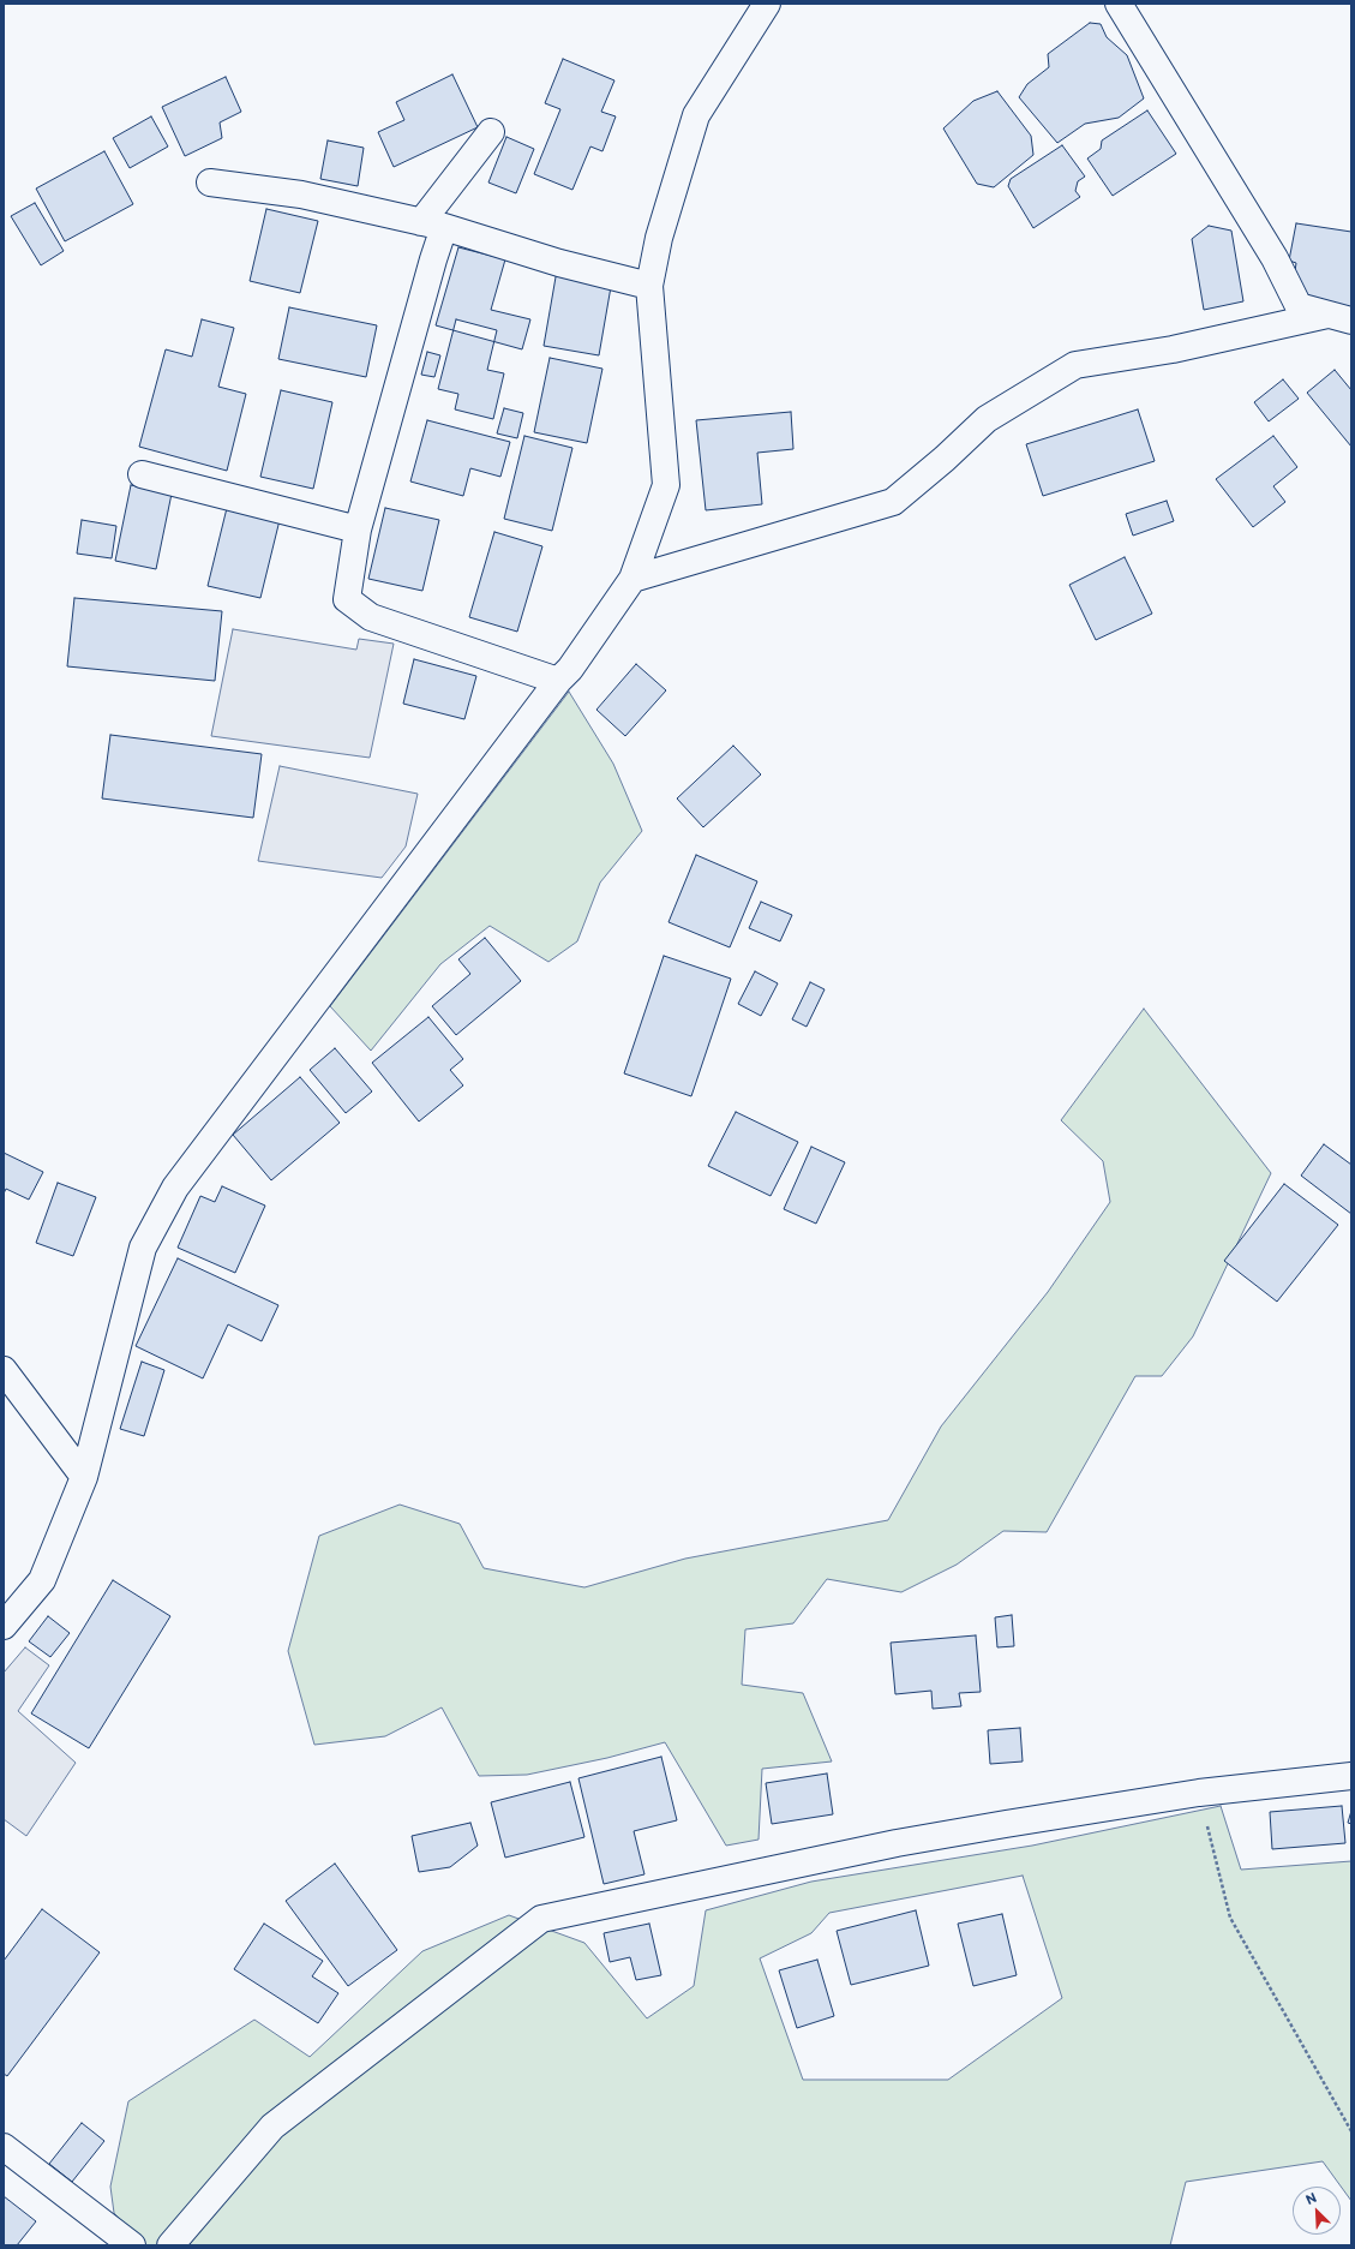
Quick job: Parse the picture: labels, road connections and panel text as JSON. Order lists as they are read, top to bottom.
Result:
{
  "north": "top left"
}
